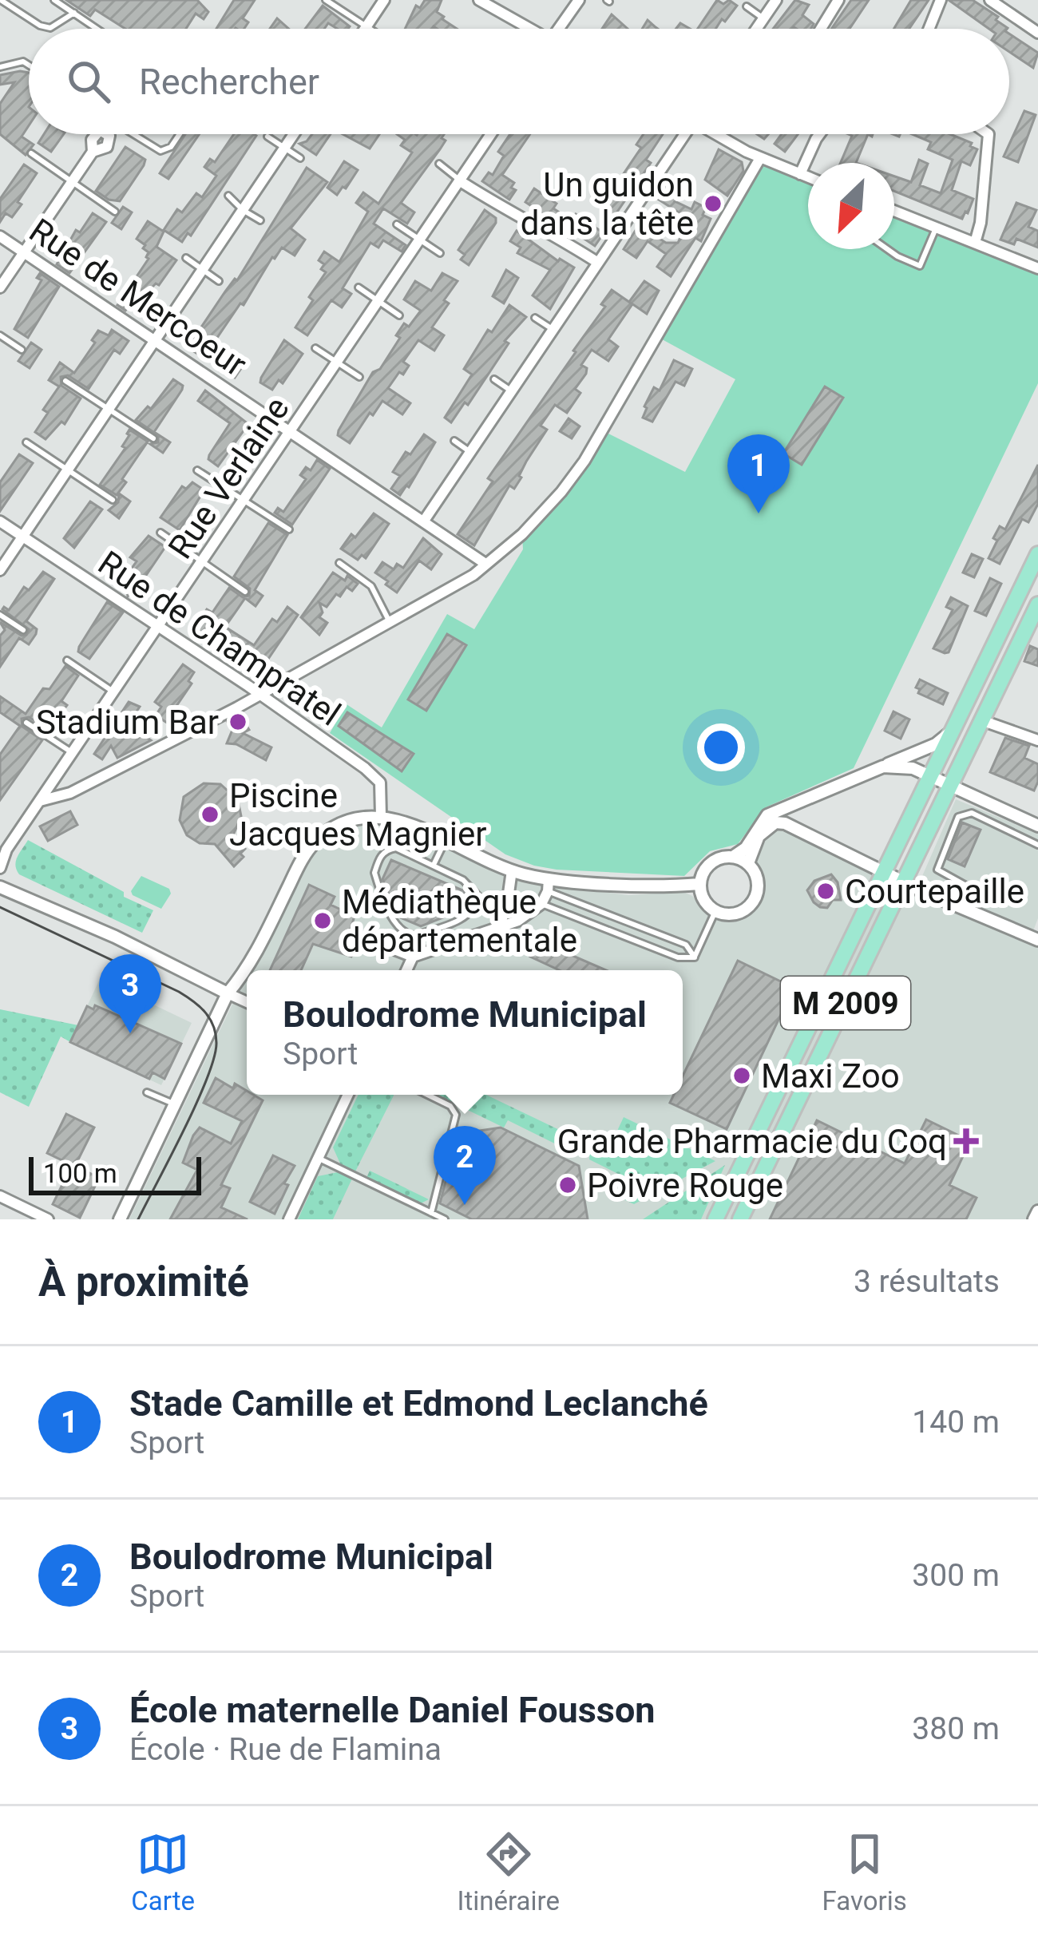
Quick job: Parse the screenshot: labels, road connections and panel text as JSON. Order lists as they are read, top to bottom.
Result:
{
  "streets": {
    "main road": ["M 2009"],
    "street": ["Rue de Mercoeur", "Rue Verlaine", "Rue de Champratel"]
  },
  "crossings": [
    ["Rue de Mercoeur", "Rue Verlaine"],
    ["Rue Verlaine", "Rue de Champratel"]
  ],
  "places": {
    "other": [
      "Un guidon dans la tête",
      "Stadium Bar",
      "Piscine Jacques Magnier",
      "Courtepaille",
      "Médiathèque départementale",
      "Maxi Zoo",
      "Poivre Rouge"
    ],
    "health": ["Grande Pharmacie du Coq"]
  },
  "scale_bar": "100 m",
  "north": "bottom left",
  "page": {
    "search": "Rechercher",
    "pins": ["1", "3", "2"],
    "popup": ["Boulodrome Municipal", "Sport"],
    "scale": "100 m",
    "heading": ["À proximité", "3 résultats"],
    "list": [
      {
        "mark": "1",
        "name": "Stade Camille et Edmond Leclanché",
        "note": "Sport",
        "value": "140 m"
      },
      {
        "mark": "2",
        "name": "Boulodrome Municipal",
        "note": "Sport",
        "value": "300 m"
      },
      {
        "mark": "3",
        "name": "École maternelle Daniel Fousson",
        "note": "École · Rue de Flamina",
        "value": "380 m"
      }
    ],
    "nav": ["Carte", "Itinéraire", "Favoris"]
  }
}
